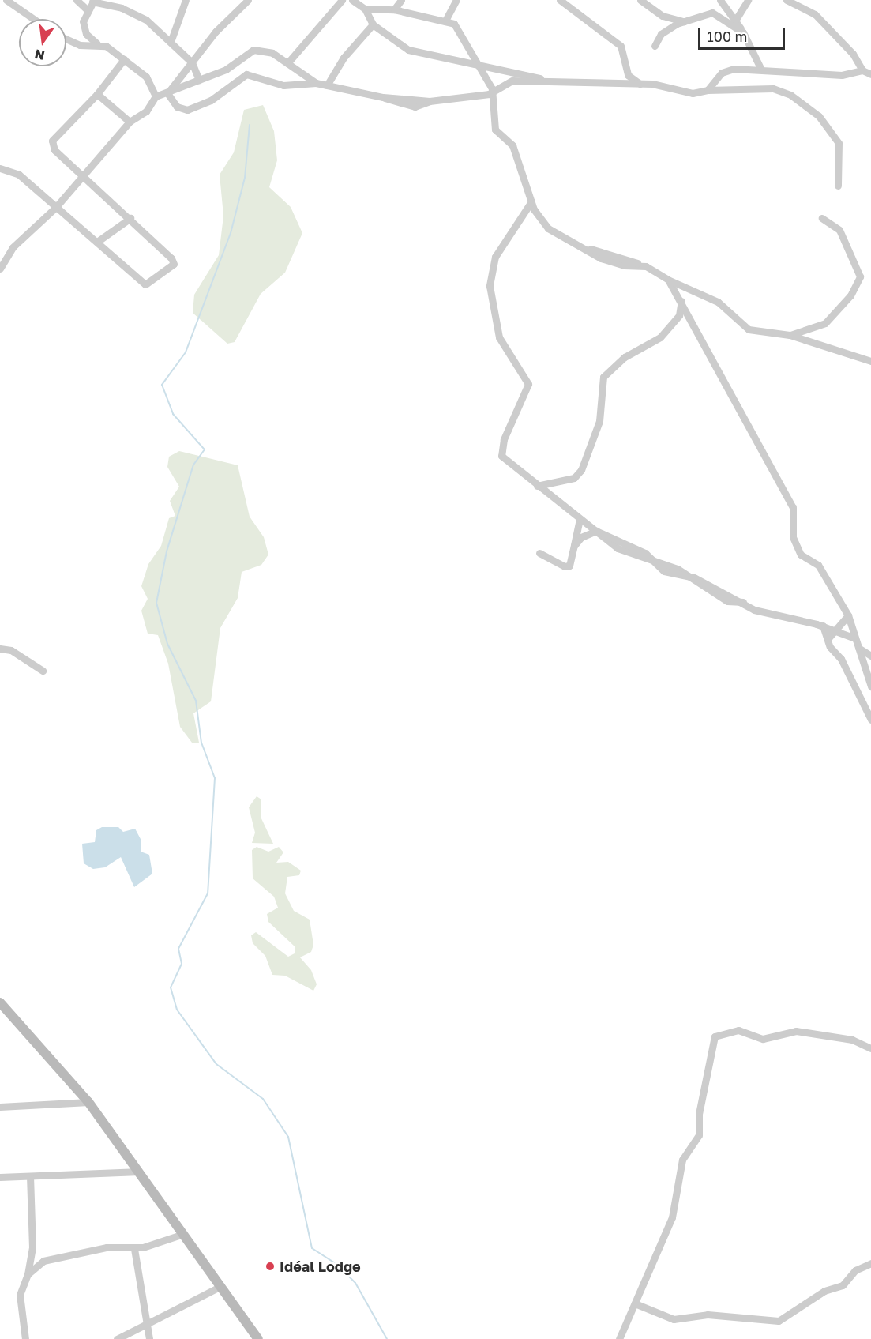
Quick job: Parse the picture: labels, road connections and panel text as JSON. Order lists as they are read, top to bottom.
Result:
{
  "places": ["Idéal Lodge"],
  "scale_bar": "100 m",
  "north": "bottom"
}
